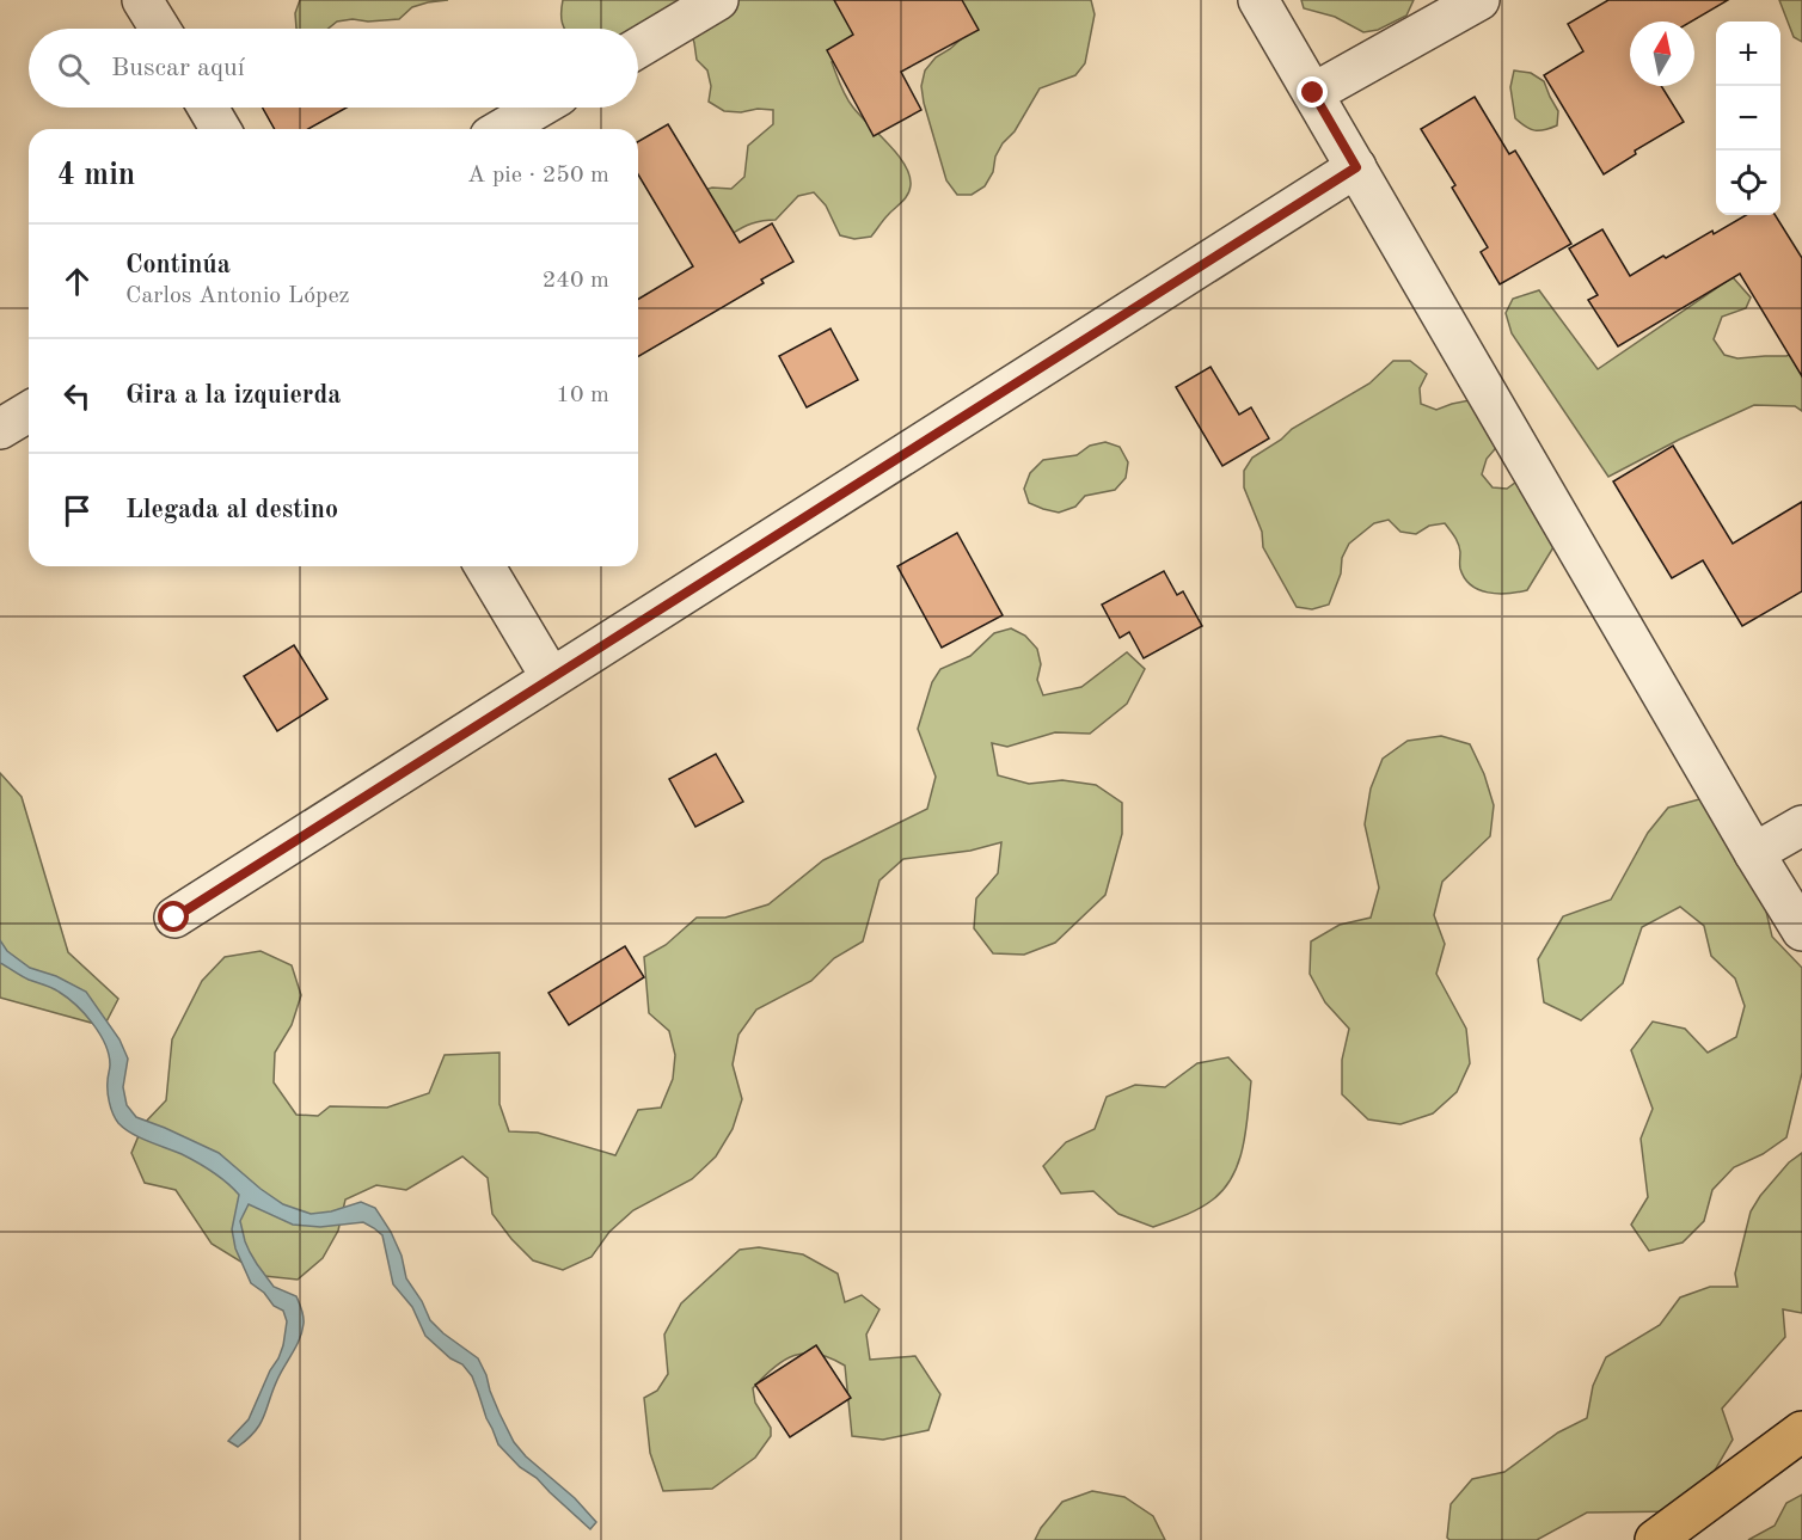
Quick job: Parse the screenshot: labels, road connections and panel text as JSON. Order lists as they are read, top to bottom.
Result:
{
  "north": "top",
  "page": {
    "map_buttons": ["+", "−"],
    "search": "Buscar aquí",
    "heading": ["4 min", "A pie · 250 m"],
    "list": [
      ["Continúa", "Carlos Antonio López", "240 m"],
      ["Gira a la izquierda", "10 m"],
      "Llegada al destino"
    ]
  }
}
